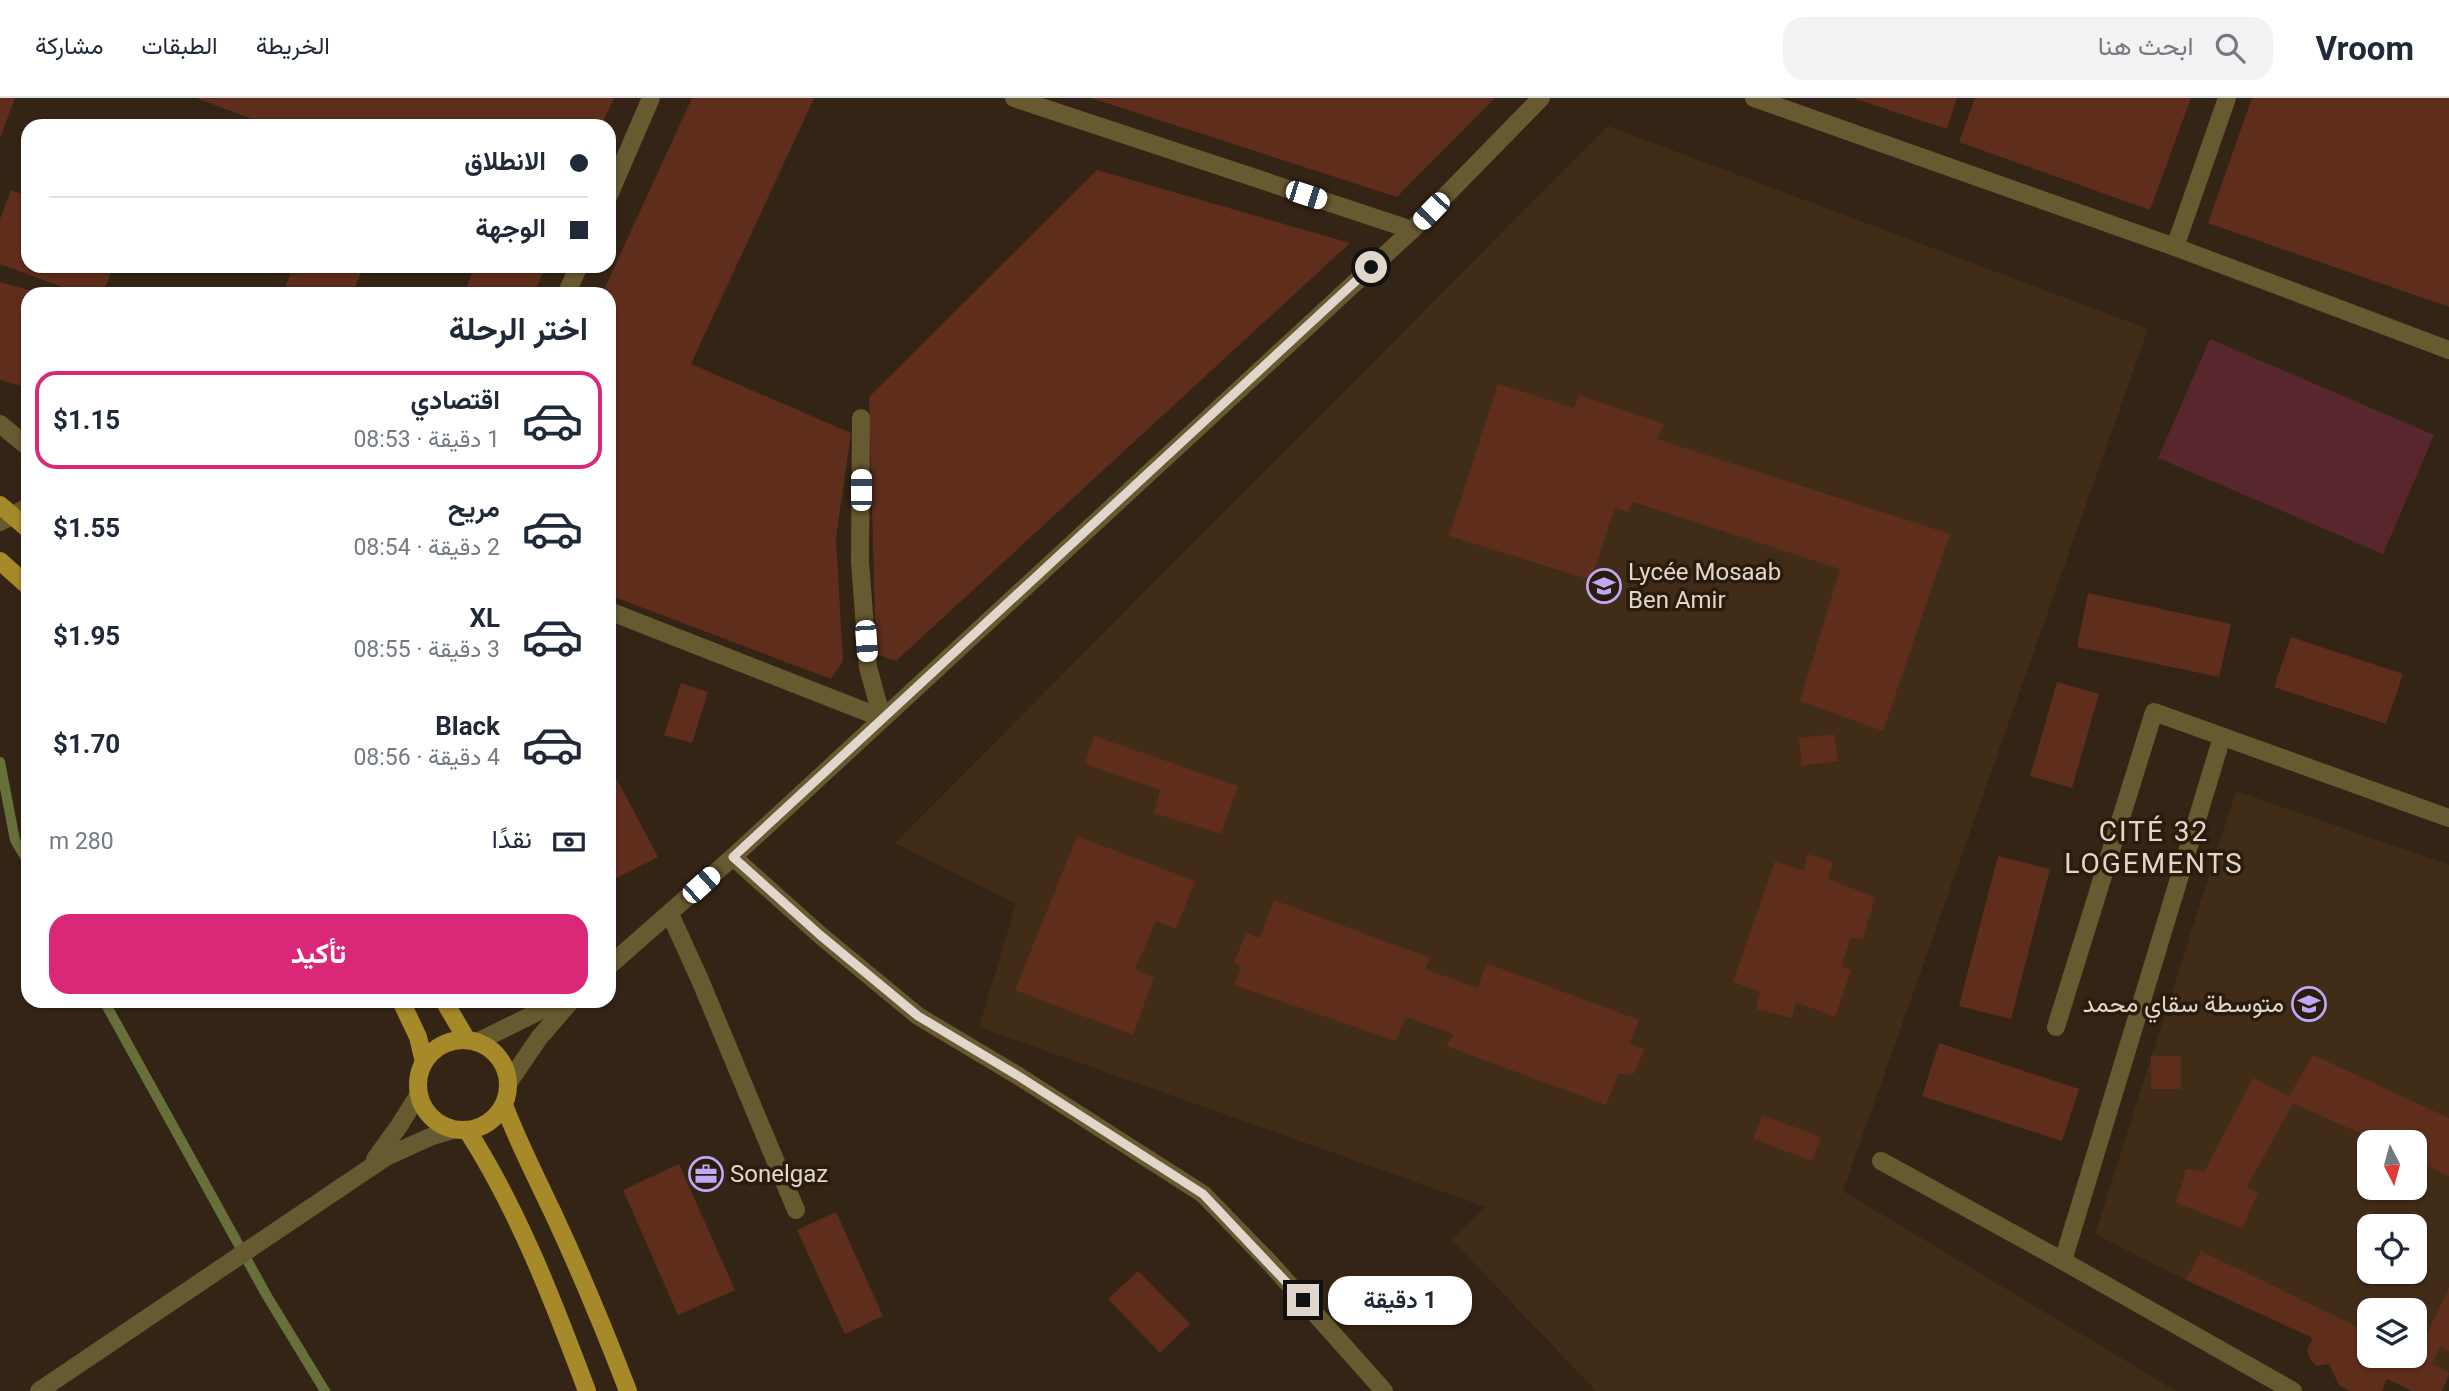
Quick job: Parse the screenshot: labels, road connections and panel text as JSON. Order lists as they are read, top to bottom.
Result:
{
  "districts": ["CITÉ 32 LOGEMENTS"],
  "places": {
    "school or university": ["Lycée Mosaab Ben Amir", "متوسطة سقاي محمد"],
    "office": ["Sonelgaz"]
  },
  "north": "bottom",
  "page": {
    "header": "Vroom",
    "search": "ابحث هنا",
    "nav": ["الخريطة", "الطبقات", "مشاركة"],
    "banner": ["الانطلاق", "الوجهة"],
    "heading": "اختر الرحلة",
    "list": [
      {
        "name": "اقتصادي",
        "note": "1 دقيقة · 08:53",
        "value": "$1.15"
      },
      {
        "name": "مريح",
        "note": "2 دقيقة · 08:54",
        "value": "$1.55"
      },
      {
        "name": "XL",
        "note": "3 دقيقة · 08:55",
        "value": "$1.95"
      },
      {
        "name": "Black",
        "note": "4 دقيقة · 08:56",
        "value": "$1.70"
      }
    ],
    "pay": ["نقدًا", "280 m"],
    "buttons": "تأكيد",
    "bubble": "1 دقيقة"
  }
}
